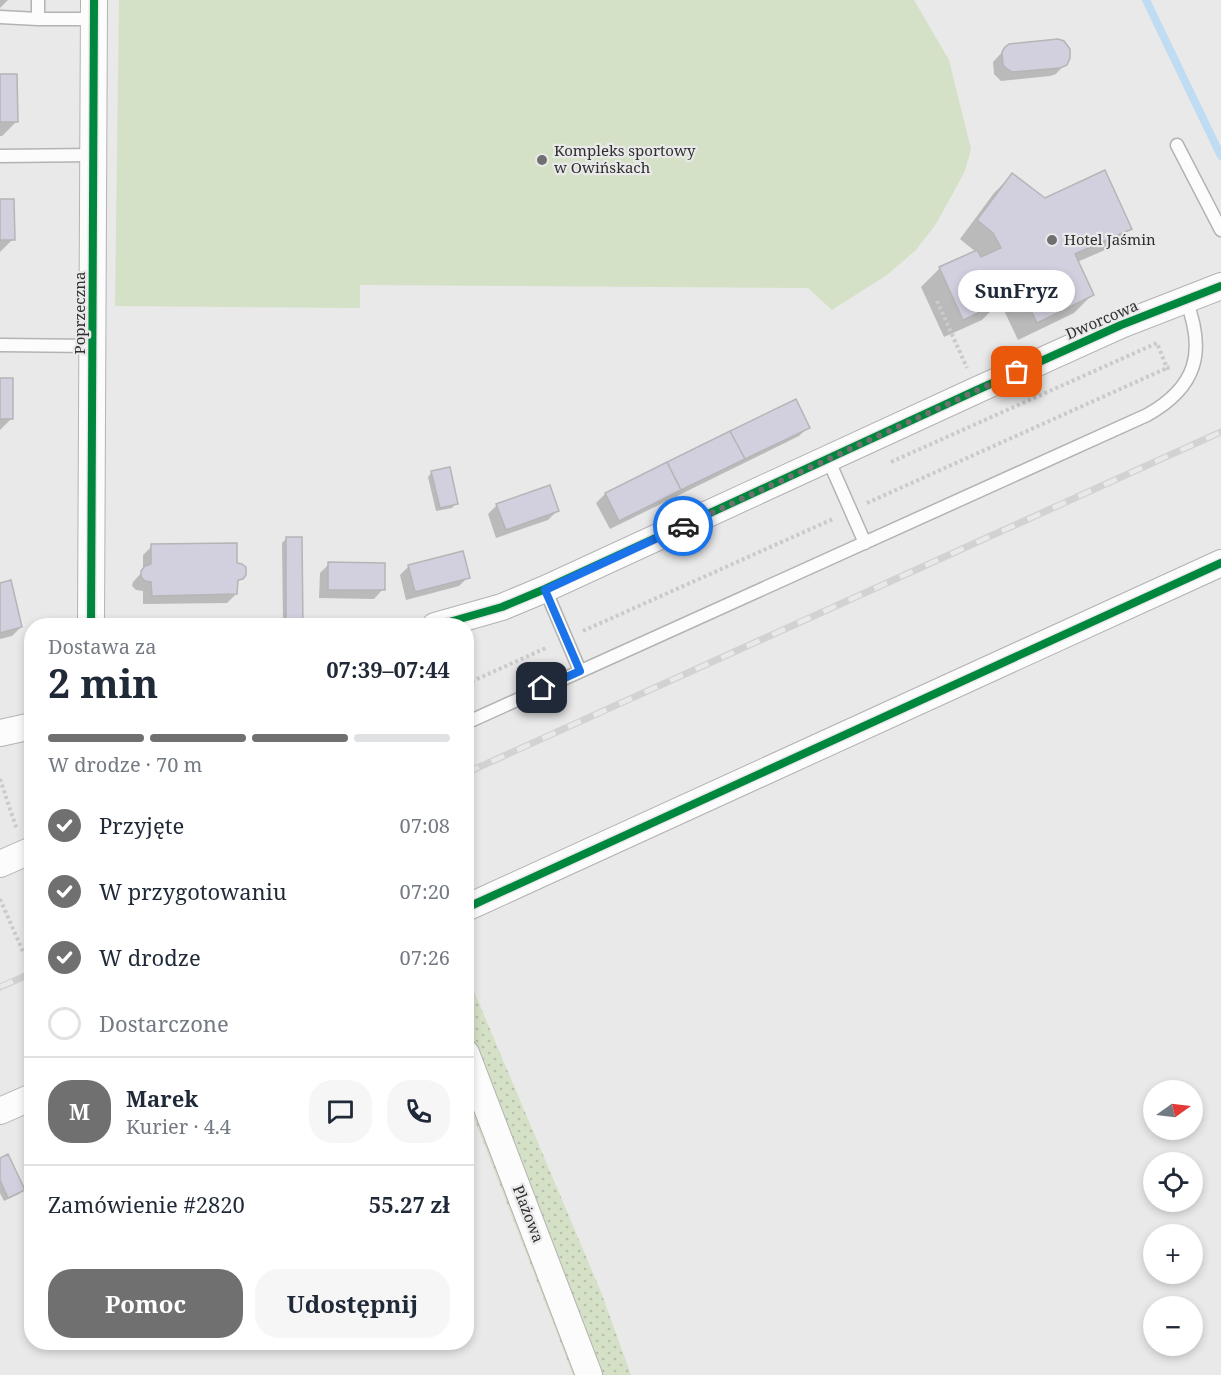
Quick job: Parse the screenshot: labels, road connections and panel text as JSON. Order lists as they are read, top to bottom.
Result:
{
  "streets": {
    "street": ["Poprzeczna", "Dworcowa", "Plażowa"]
  },
  "places": ["Kompleks sportowy w Owińskach", "Hotel Jaśmin", "SunFryz"],
  "north": "right",
  "page": {
    "bubble": "SunFryz",
    "heading": ["2 min", "Dostawa za", "07:39–07:44"],
    "panel": [
      "Marek",
      "Kurier · 4.4",
      "Zamówienie #2820",
      "55.27 zł"
    ],
    "bar": "W drodze · 70 m",
    "list": [
      ["Przyjęte", "07:08"],
      ["W przygotowaniu", "07:20"],
      ["W drodze", "07:26"],
      "Dostarczone"
    ],
    "map_buttons": ["+", "−"],
    "round": "M",
    "buttons": ["Pomoc", "Udostępnij"]
  }
}
